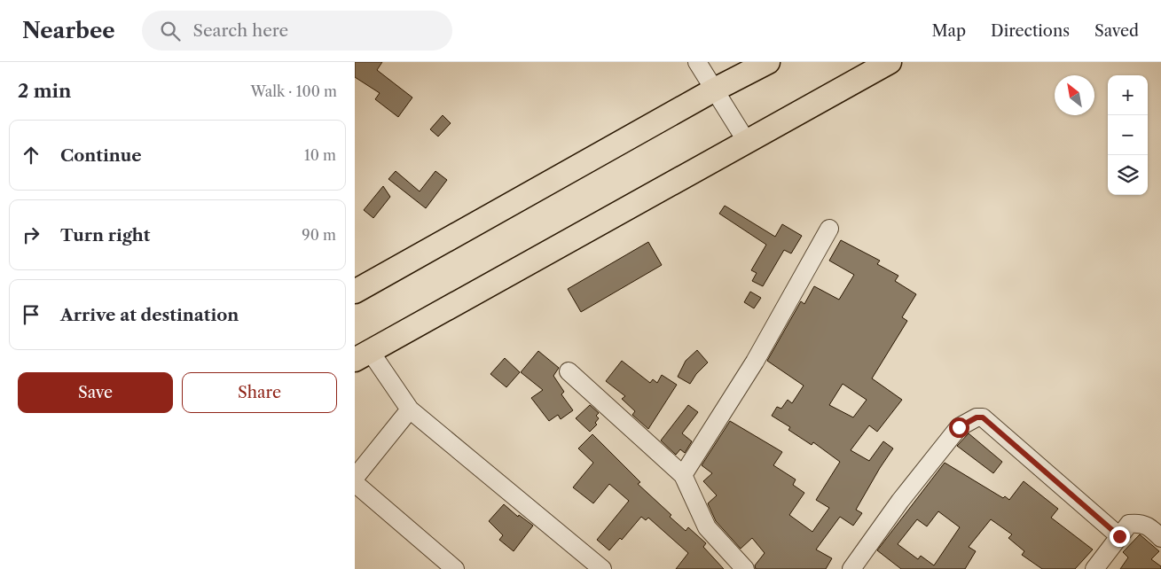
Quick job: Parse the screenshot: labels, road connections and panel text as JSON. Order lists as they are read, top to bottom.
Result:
{
  "north": "top left",
  "page": {
    "header": "Nearbee",
    "search": "Search here",
    "nav": ["Map", "Directions", "Saved"],
    "heading": ["2 min", "Walk · 100 m"],
    "map_buttons": ["+", "−"],
    "list": [
      ["Continue", "10 m"],
      ["Turn right", "90 m"],
      "Arrive at destination"
    ],
    "buttons": ["Save", "Share"]
  }
}
